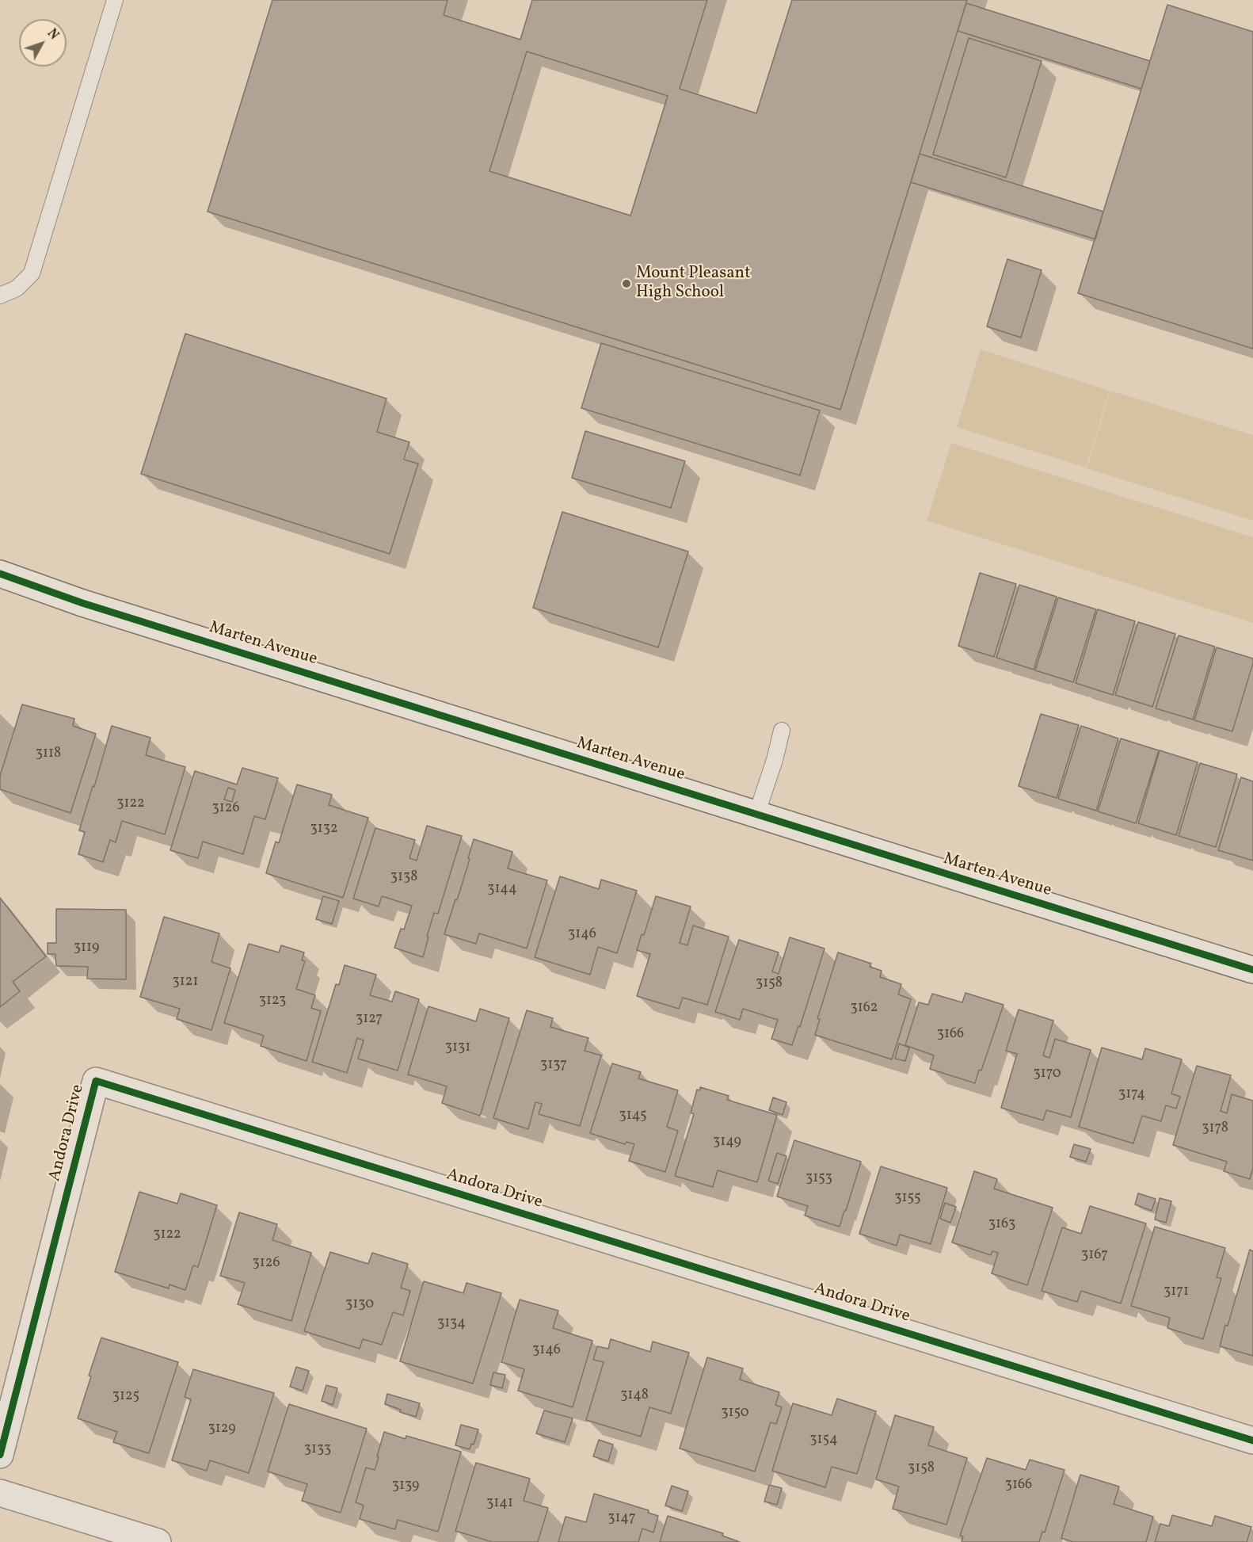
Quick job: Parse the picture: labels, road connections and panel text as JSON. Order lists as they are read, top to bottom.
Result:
{
  "streets": {
    "street": ["Marten Avenue", "Andora Drive"]
  },
  "places": ["Mount Pleasant High School"],
  "house_numbers": [
    "3118",
    "3122",
    "3126",
    "3132",
    "3138",
    "3144",
    "3146",
    "3119",
    "3121",
    "3158",
    "3123",
    "3162",
    "3127",
    "3166",
    "3131",
    "3137",
    "3170",
    "3174",
    "3145",
    "3178",
    "3149",
    "3153",
    "3155",
    "3163",
    "3122",
    "3167",
    "3126",
    "3171",
    "3130",
    "3134",
    "3146",
    "3148",
    "3125",
    "3150",
    "3129",
    "3154",
    "3133",
    "3158",
    "3166",
    "3139",
    "3141",
    "3147"
  ],
  "north": "top right"
}
